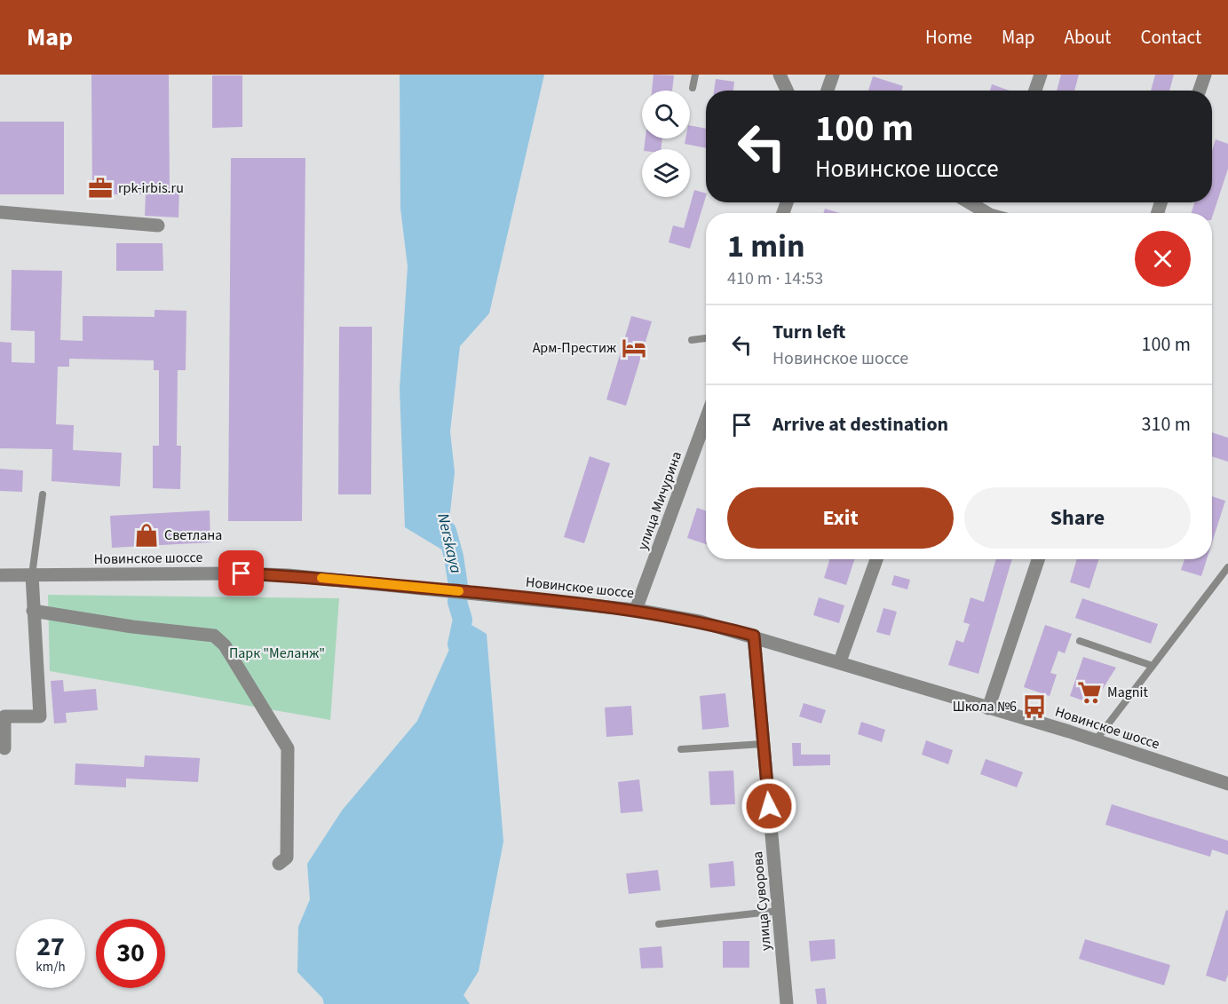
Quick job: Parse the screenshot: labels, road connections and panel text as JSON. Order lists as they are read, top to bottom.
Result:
{
  "streets": {
    "street": ["улица Мичурина", "Новинское шоссе", "улица Суворова"]
  },
  "crossings": [
    ["улица Мичурина", "Новинское шоссе"],
    ["Новинское шоссе", "улица Суворова"]
  ],
  "water": ["Nerskaya"],
  "parks": ["Парк \"Меланж\""],
  "places": {
    "office": ["rpk-irbis.ru"],
    "hotel": ["Арм-Престиж"],
    "shop": ["Светлана"],
    "supermarket": ["Magnit"],
    "bus stop": ["Школа №6"]
  },
  "page": {
    "header": "Map",
    "nav": [
      "Home",
      "Map",
      "About",
      "Contact"
    ],
    "turn": ["100 m", "Новинское шоссе"],
    "heading": ["1 min", "410 m · 14:53"],
    "list": [
      {
        "name": "Turn left",
        "note": "Новинское шоссе",
        "value": "100 m"
      },
      {
        "name": "Arrive at destination",
        "value": "310 m"
      }
    ],
    "buttons": ["Exit", "Share"],
    "speed": "27 km/h",
    "limit": "30"
  }
}
